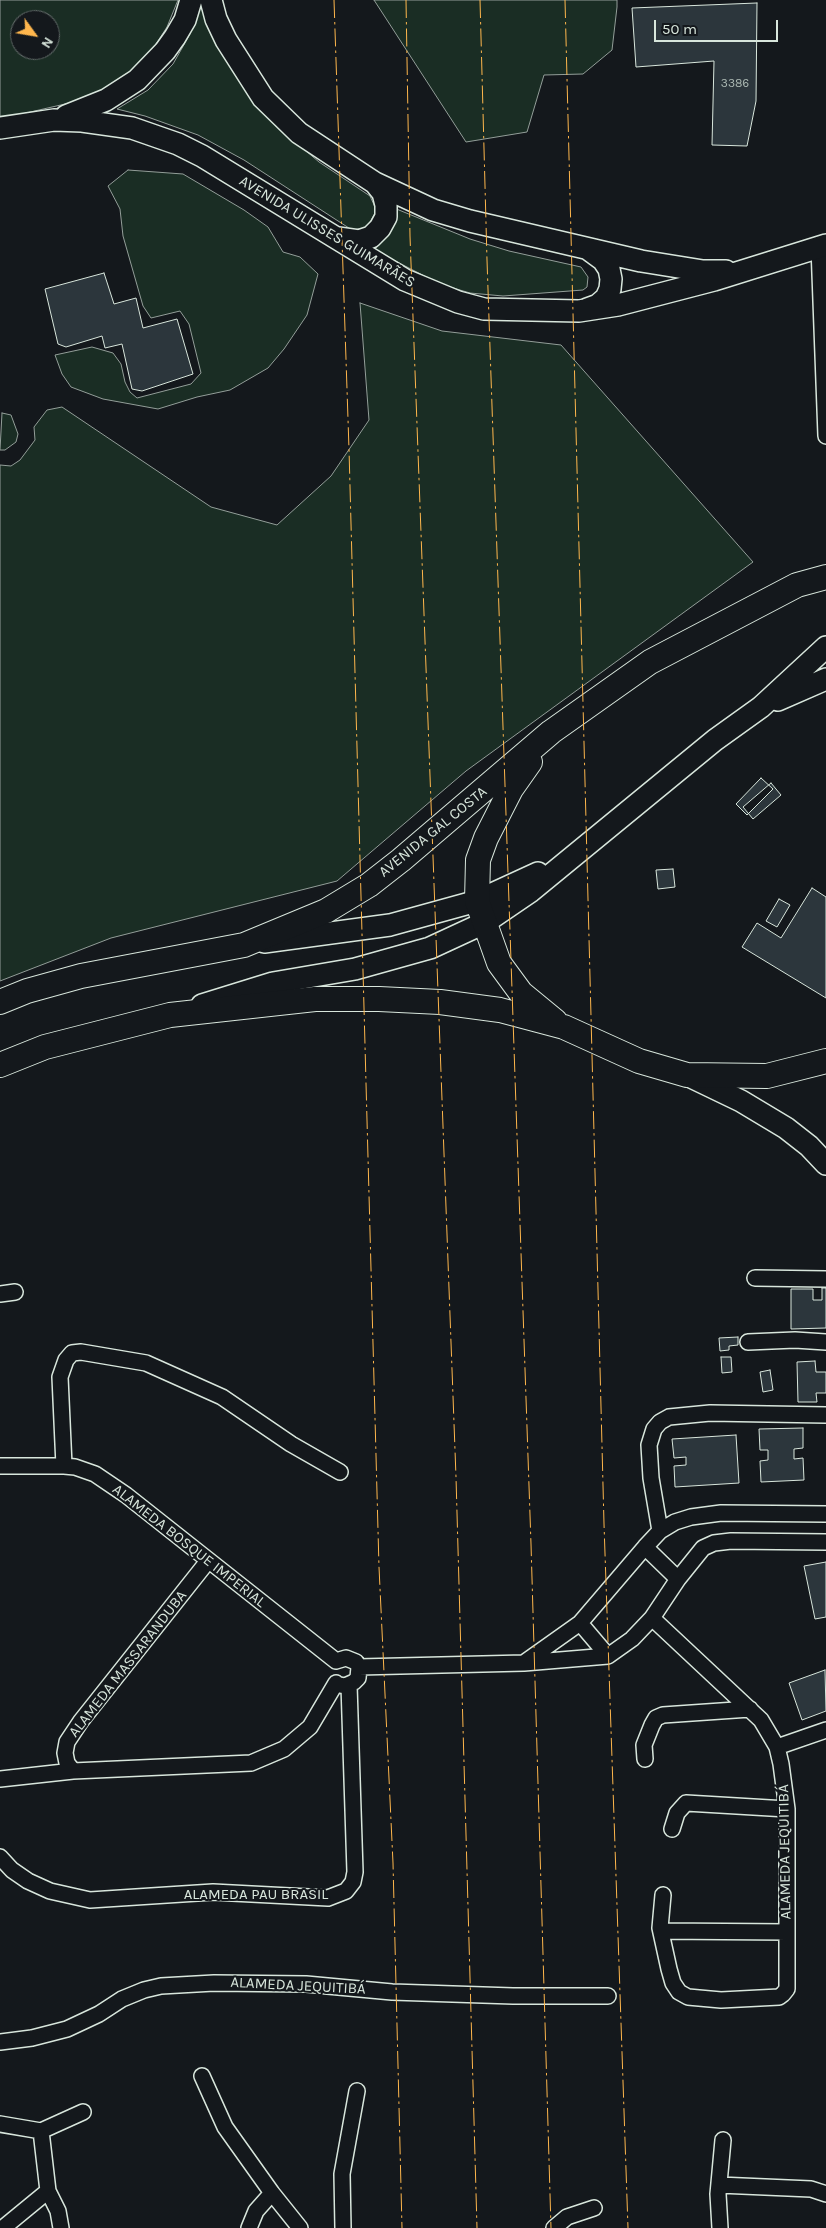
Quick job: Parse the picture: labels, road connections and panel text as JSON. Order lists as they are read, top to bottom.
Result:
{
  "streets": {
    "main road": ["AVENIDA ULISSES GUIMARÃES", "AVENIDA GAL COSTA"],
    "street": [
      "ALAMEDA BOSQUE IMPERIAL",
      "ALAMEDA MASSARANDUBA",
      "ALAMEDA JEQUITIBÁ",
      "ALAMEDA PAU BRASIL"
    ]
  },
  "crossings": [
    ["ALAMEDA BOSQUE IMPERIAL", "ALAMEDA MASSARANDUBA"],
    ["ALAMEDA BOSQUE IMPERIAL", "ALAMEDA PAU BRASIL"]
  ],
  "house_numbers": ["3386"],
  "scale_bar": "50 m",
  "north": "bottom right"
}
